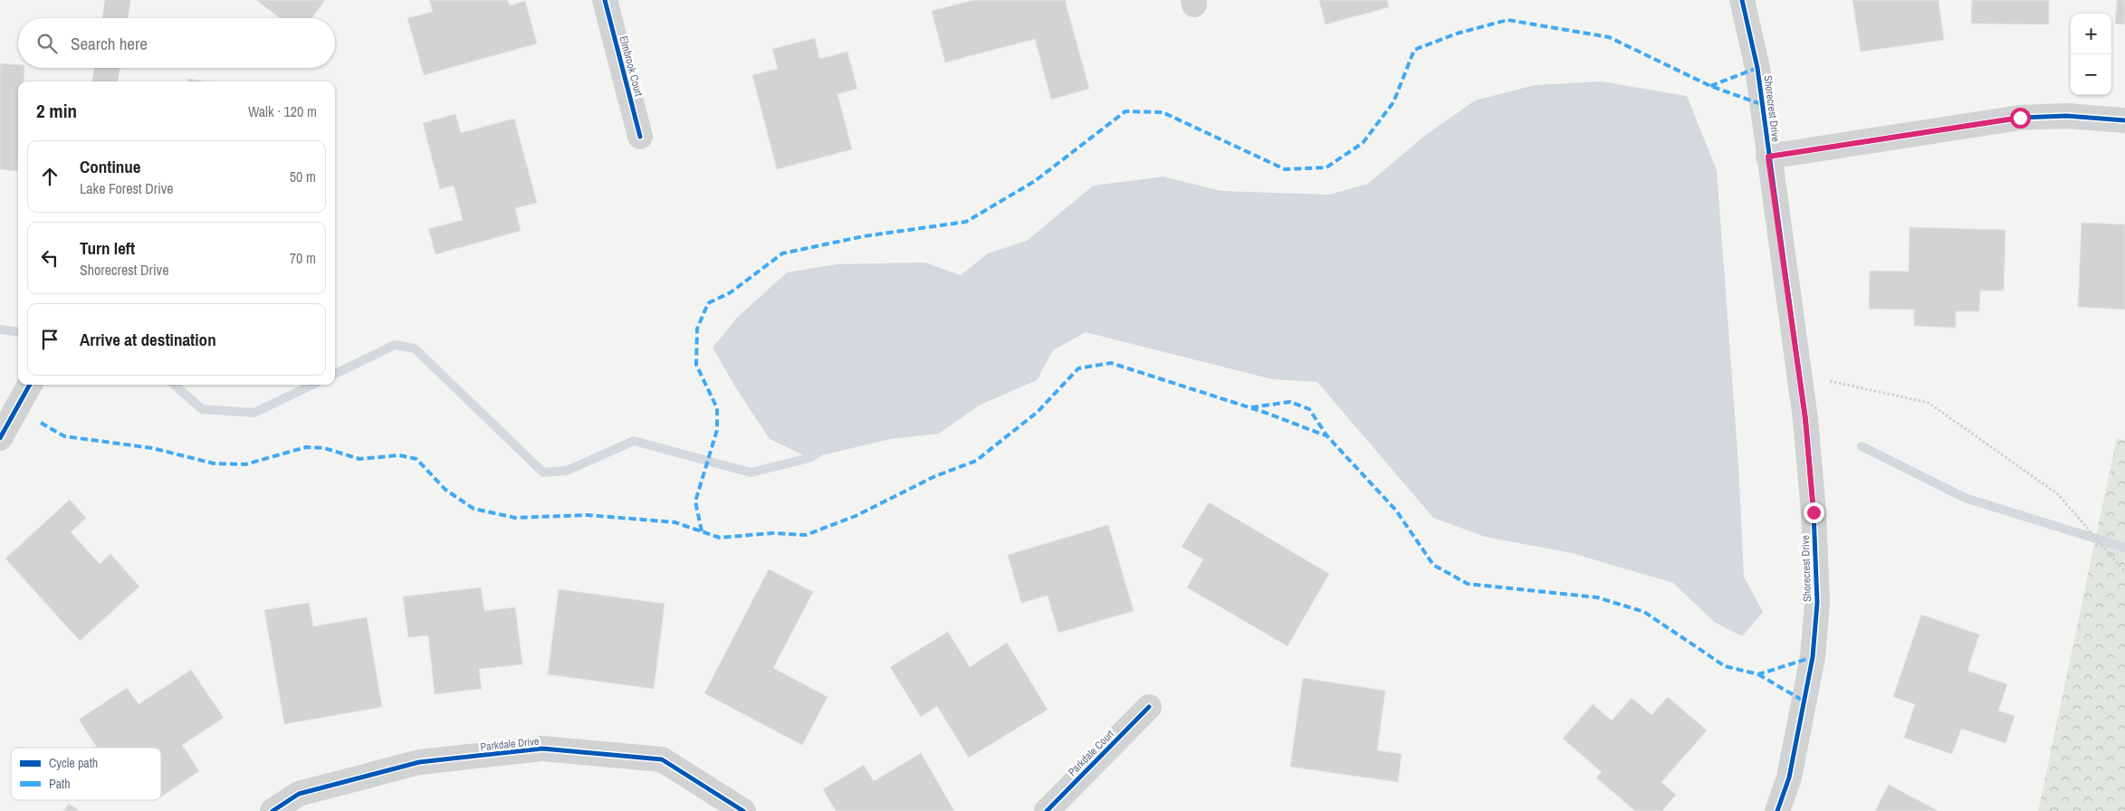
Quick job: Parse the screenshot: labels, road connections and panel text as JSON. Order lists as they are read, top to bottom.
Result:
{
  "streets": {
    "street": [
      "Elmbrook Court",
      "Shorecrest Drive",
      "Parkdale Drive",
      "Parkdale Court"
    ]
  },
  "legend": ["Cycle path", "Path"],
  "page": {
    "map_buttons": ["+", "−"],
    "search": "Search here",
    "heading": ["2 min", "Walk · 120 m"],
    "list": [
      ["Continue", "Lake Forest Drive", "50 m"],
      ["Turn left", "Shorecrest Drive", "70 m"],
      "Arrive at destination"
    ]
  }
}
